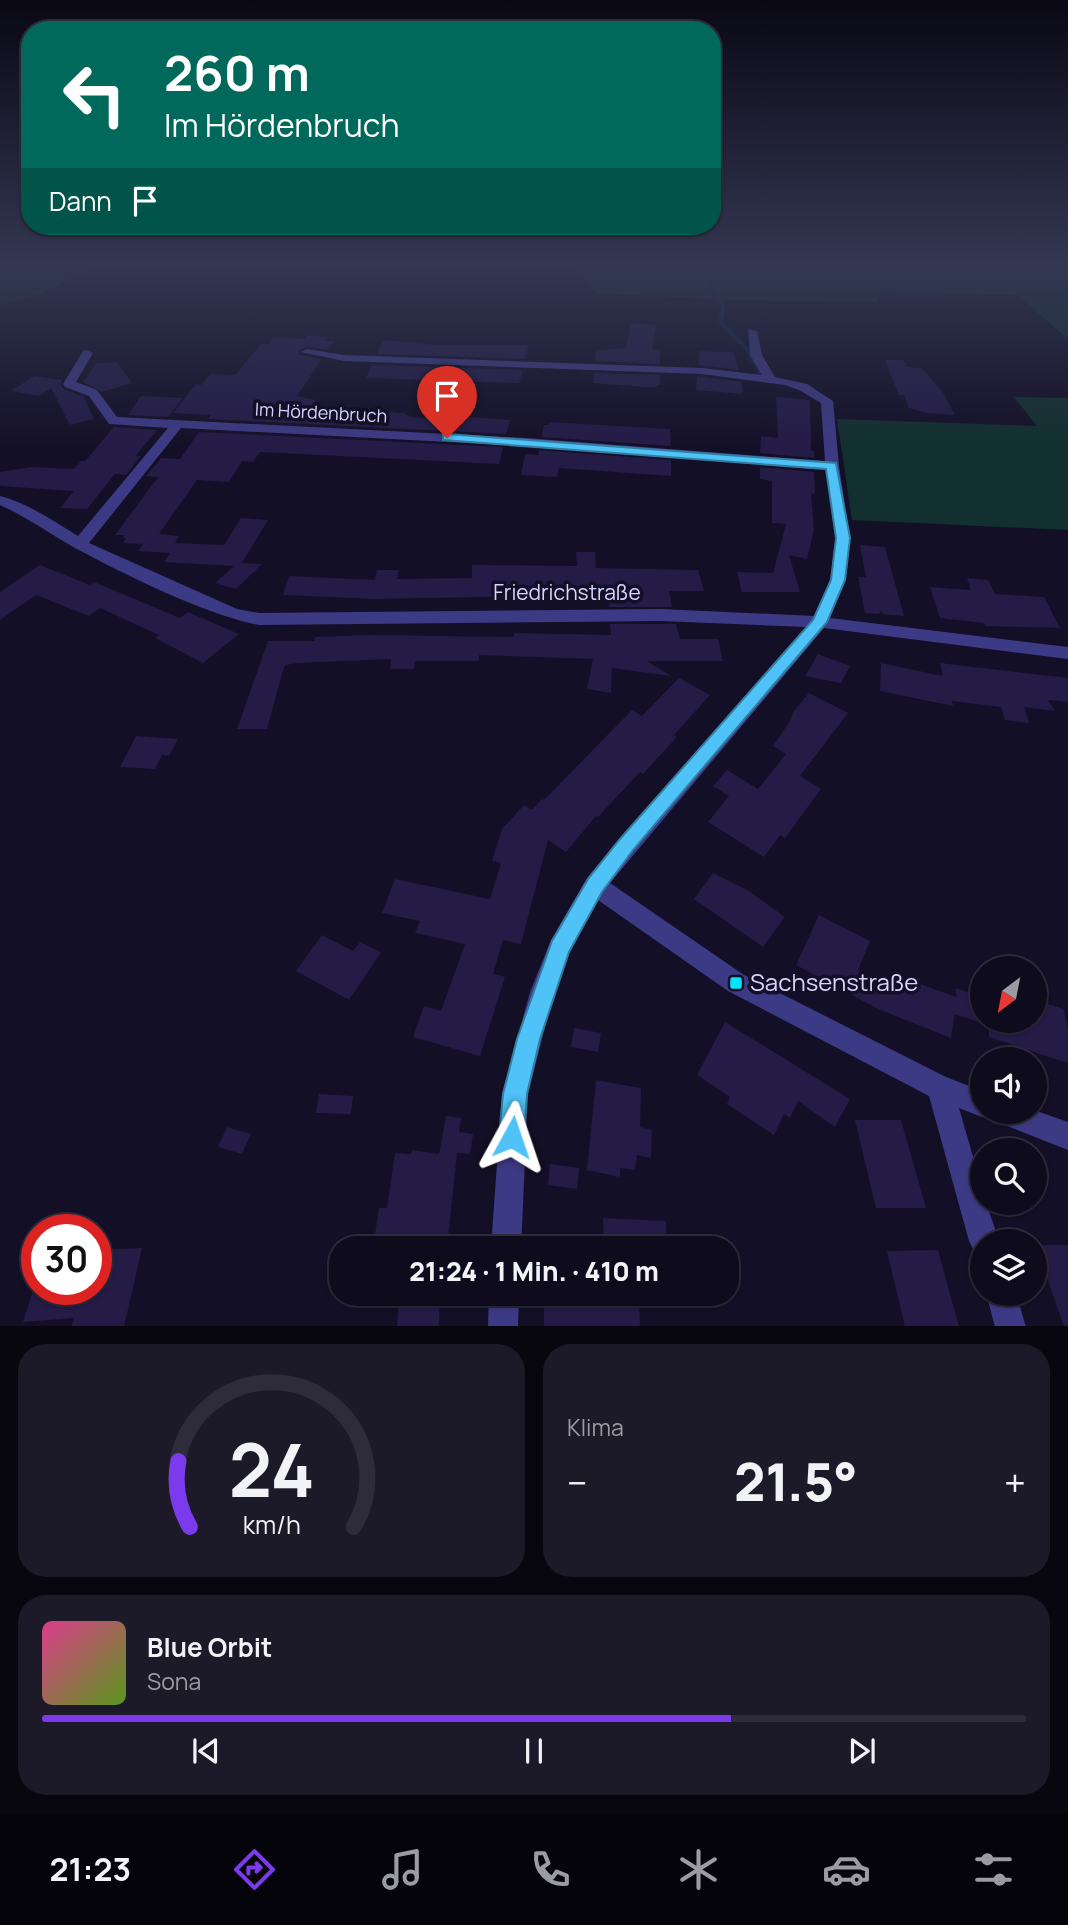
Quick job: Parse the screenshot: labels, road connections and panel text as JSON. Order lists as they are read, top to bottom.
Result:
{
  "streets": {
    "street": ["Im Hördenbruch", "Friedrichstraße"]
  },
  "places": {
    "transit": ["Sachsenstraße"]
  },
  "north": "bottom left",
  "page": {
    "turn": ["260 m", "Im Hördenbruch"],
    "then": "Dann",
    "limit": "30",
    "trip": "21:24 · 1 Min. · 410 m",
    "tile": "Klima",
    "heat": ["−", "21.5°", "+"],
    "song": ["Blue Orbit", "Sona"],
    "tabs": "21:23",
    "gauge": ["24", "km/h"]
  }
}
